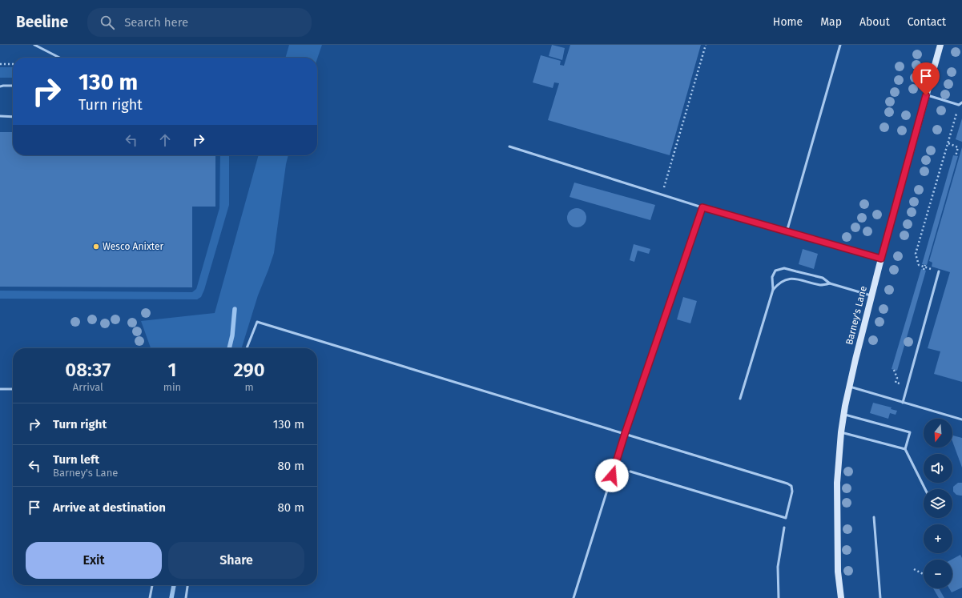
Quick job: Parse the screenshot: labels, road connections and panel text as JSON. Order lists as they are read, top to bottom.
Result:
{
  "streets": {
    "street": ["Barney's Lane"]
  },
  "places": ["Wesco Anixter"],
  "north": "bottom",
  "page": {
    "header": "Beeline",
    "search": "Search here",
    "nav": [
      "Home",
      "Map",
      "About",
      "Contact"
    ],
    "turn": ["130 m", "Turn right"],
    "eta": [
      "08:37",
      "Arrival",
      "1",
      "min",
      "290",
      "m"
    ],
    "list": [
      {
        "name": "Turn right",
        "value": "130 m"
      },
      {
        "name": "Turn left",
        "note": "Barney's Lane",
        "value": "80 m"
      },
      {
        "name": "Arrive at destination",
        "value": "80 m"
      }
    ],
    "map_buttons": ["+", "−"],
    "buttons": ["Exit", "Share"]
  }
}
